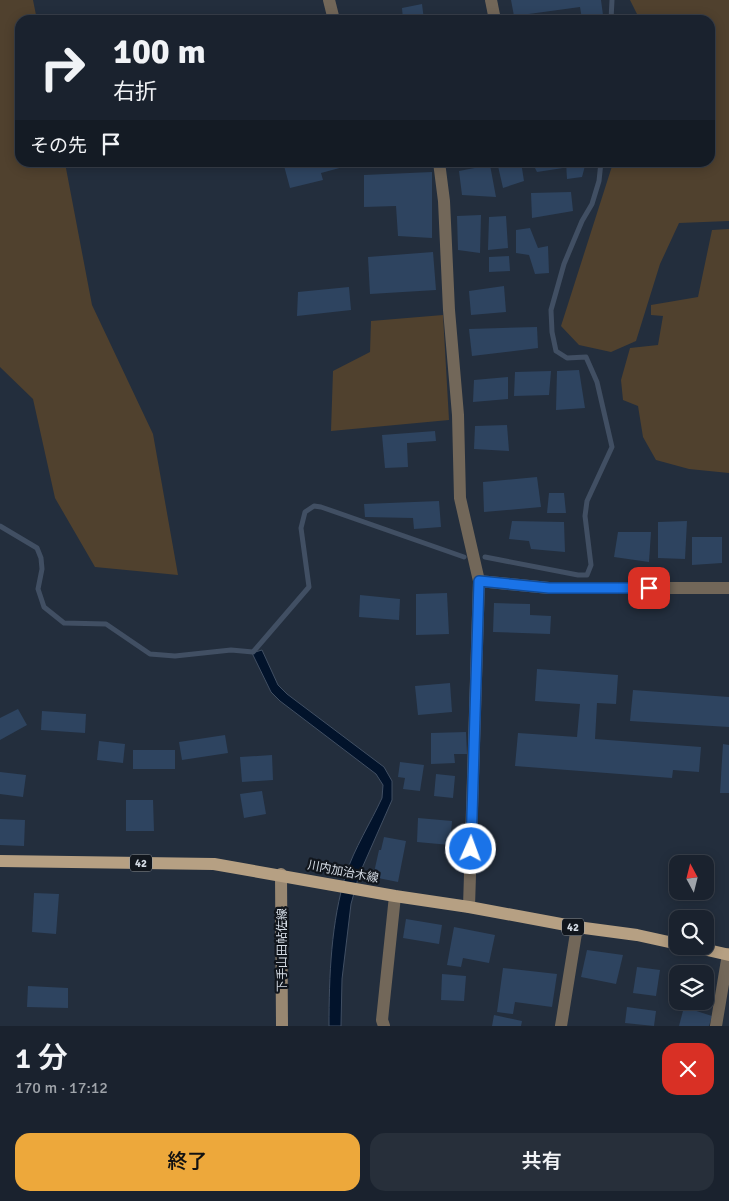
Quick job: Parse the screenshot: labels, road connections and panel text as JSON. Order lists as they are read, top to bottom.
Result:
{
  "streets": {
    "main road": ["42", "川内加治木線", "下手山田帖佐線"]
  },
  "crossings": [
    ["川内加治木線", "下手山田帖佐線"]
  ],
  "north": "top",
  "page": {
    "turn": ["100 m", "右折"],
    "then": "その先",
    "heading": ["1 分", "170 m · 17:12"],
    "buttons": ["終了", "共有"]
  }
}
